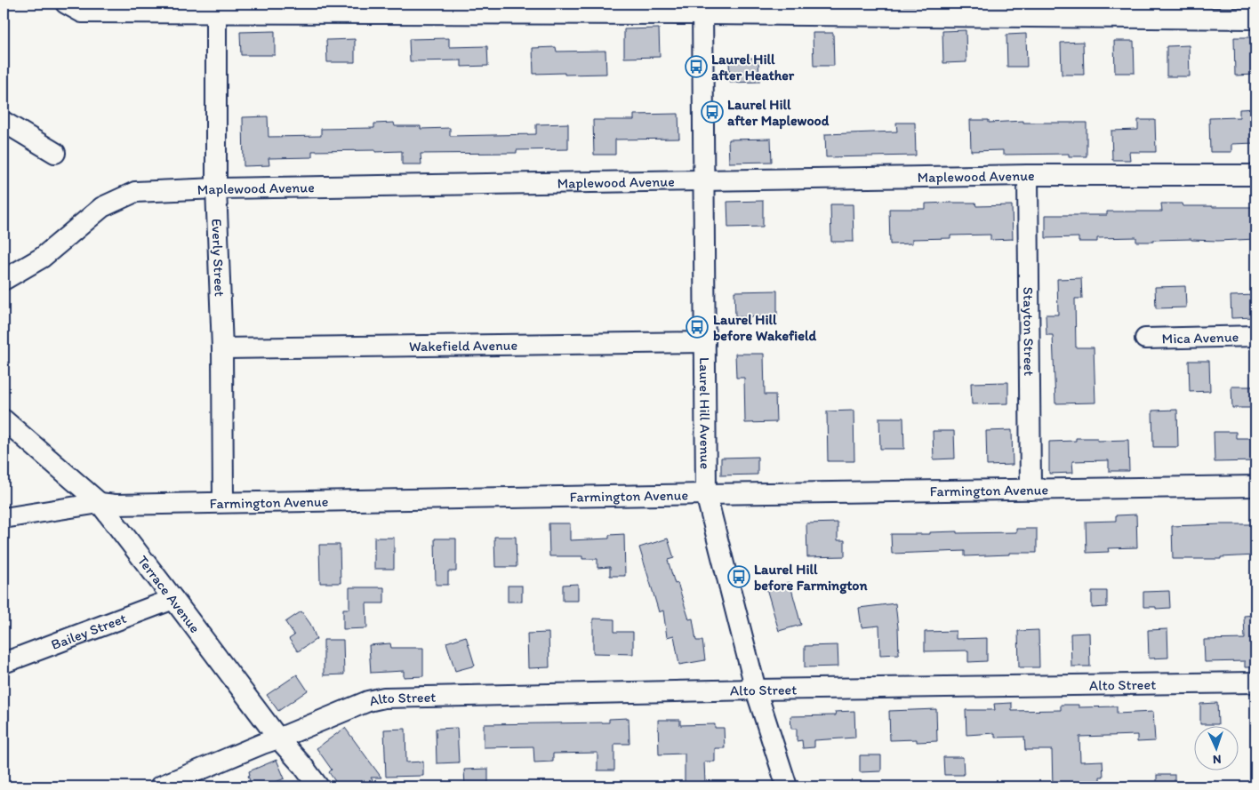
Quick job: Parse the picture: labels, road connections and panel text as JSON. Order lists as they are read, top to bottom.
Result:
{
  "streets": {
    "street": [
      "Maplewood Avenue",
      "Everly Street",
      "Stayton Street",
      "Mica Avenue",
      "Wakefield Avenue",
      "Laurel Hill Avenue",
      "Farmington Avenue",
      "Terrace Avenue",
      "Bailey Street",
      "Alto Street"
    ]
  },
  "crossings": [
    ["Maplewood Avenue", "Everly Street"],
    ["Maplewood Avenue", "Stayton Street"],
    ["Maplewood Avenue", "Laurel Hill Avenue"],
    ["Everly Street", "Wakefield Avenue"],
    ["Everly Street", "Farmington Avenue"],
    ["Stayton Street", "Farmington Avenue"],
    ["Wakefield Avenue", "Laurel Hill Avenue"],
    ["Laurel Hill Avenue", "Farmington Avenue"],
    ["Laurel Hill Avenue", "Alto Street"],
    ["Farmington Avenue", "Terrace Avenue"],
    ["Terrace Avenue", "Bailey Street"],
    ["Terrace Avenue", "Alto Street"]
  ],
  "places": {
    "bus stop": [
      "Laurel Hill after Heather",
      "Laurel Hill after Maplewood",
      "Laurel Hill before Wakefield",
      "Laurel Hill before Farmington"
    ]
  },
  "north": "bottom"
}
